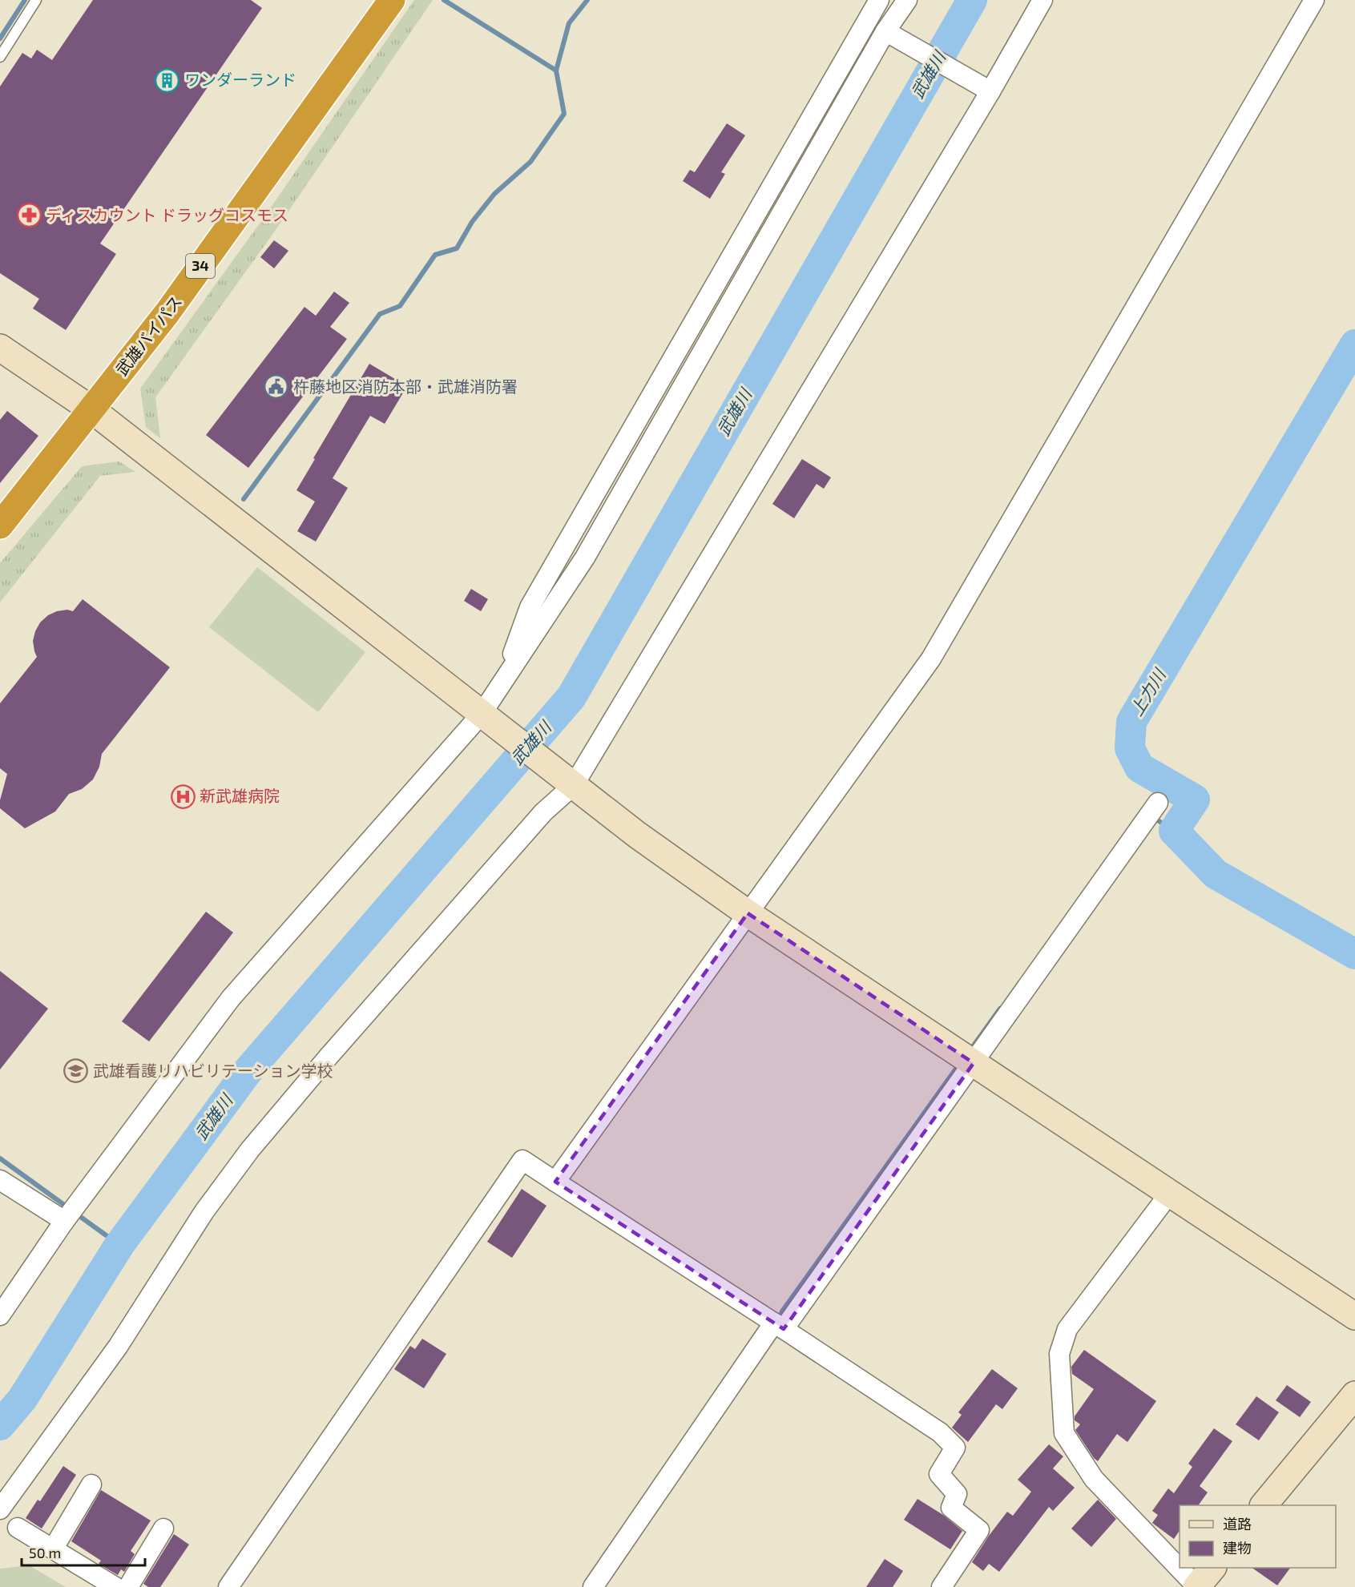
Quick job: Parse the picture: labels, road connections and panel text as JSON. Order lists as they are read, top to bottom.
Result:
{
  "streets": {
    "highway": ["34", "武雄バイパス"]
  },
  "water": ["武雄川", "上力川"],
  "places": {
    "building": ["ワンダーランド"],
    "pharmacy": ["ディスカウント ドラッグコスモス"],
    "public building": ["杵藤地区消防本部・武雄消防署"],
    "hospital": ["新武雄病院"],
    "school or university": ["武雄看護リハビリテーション学校"]
  },
  "legend": ["道路", "建物"],
  "scale_bar": "50 m"
}
